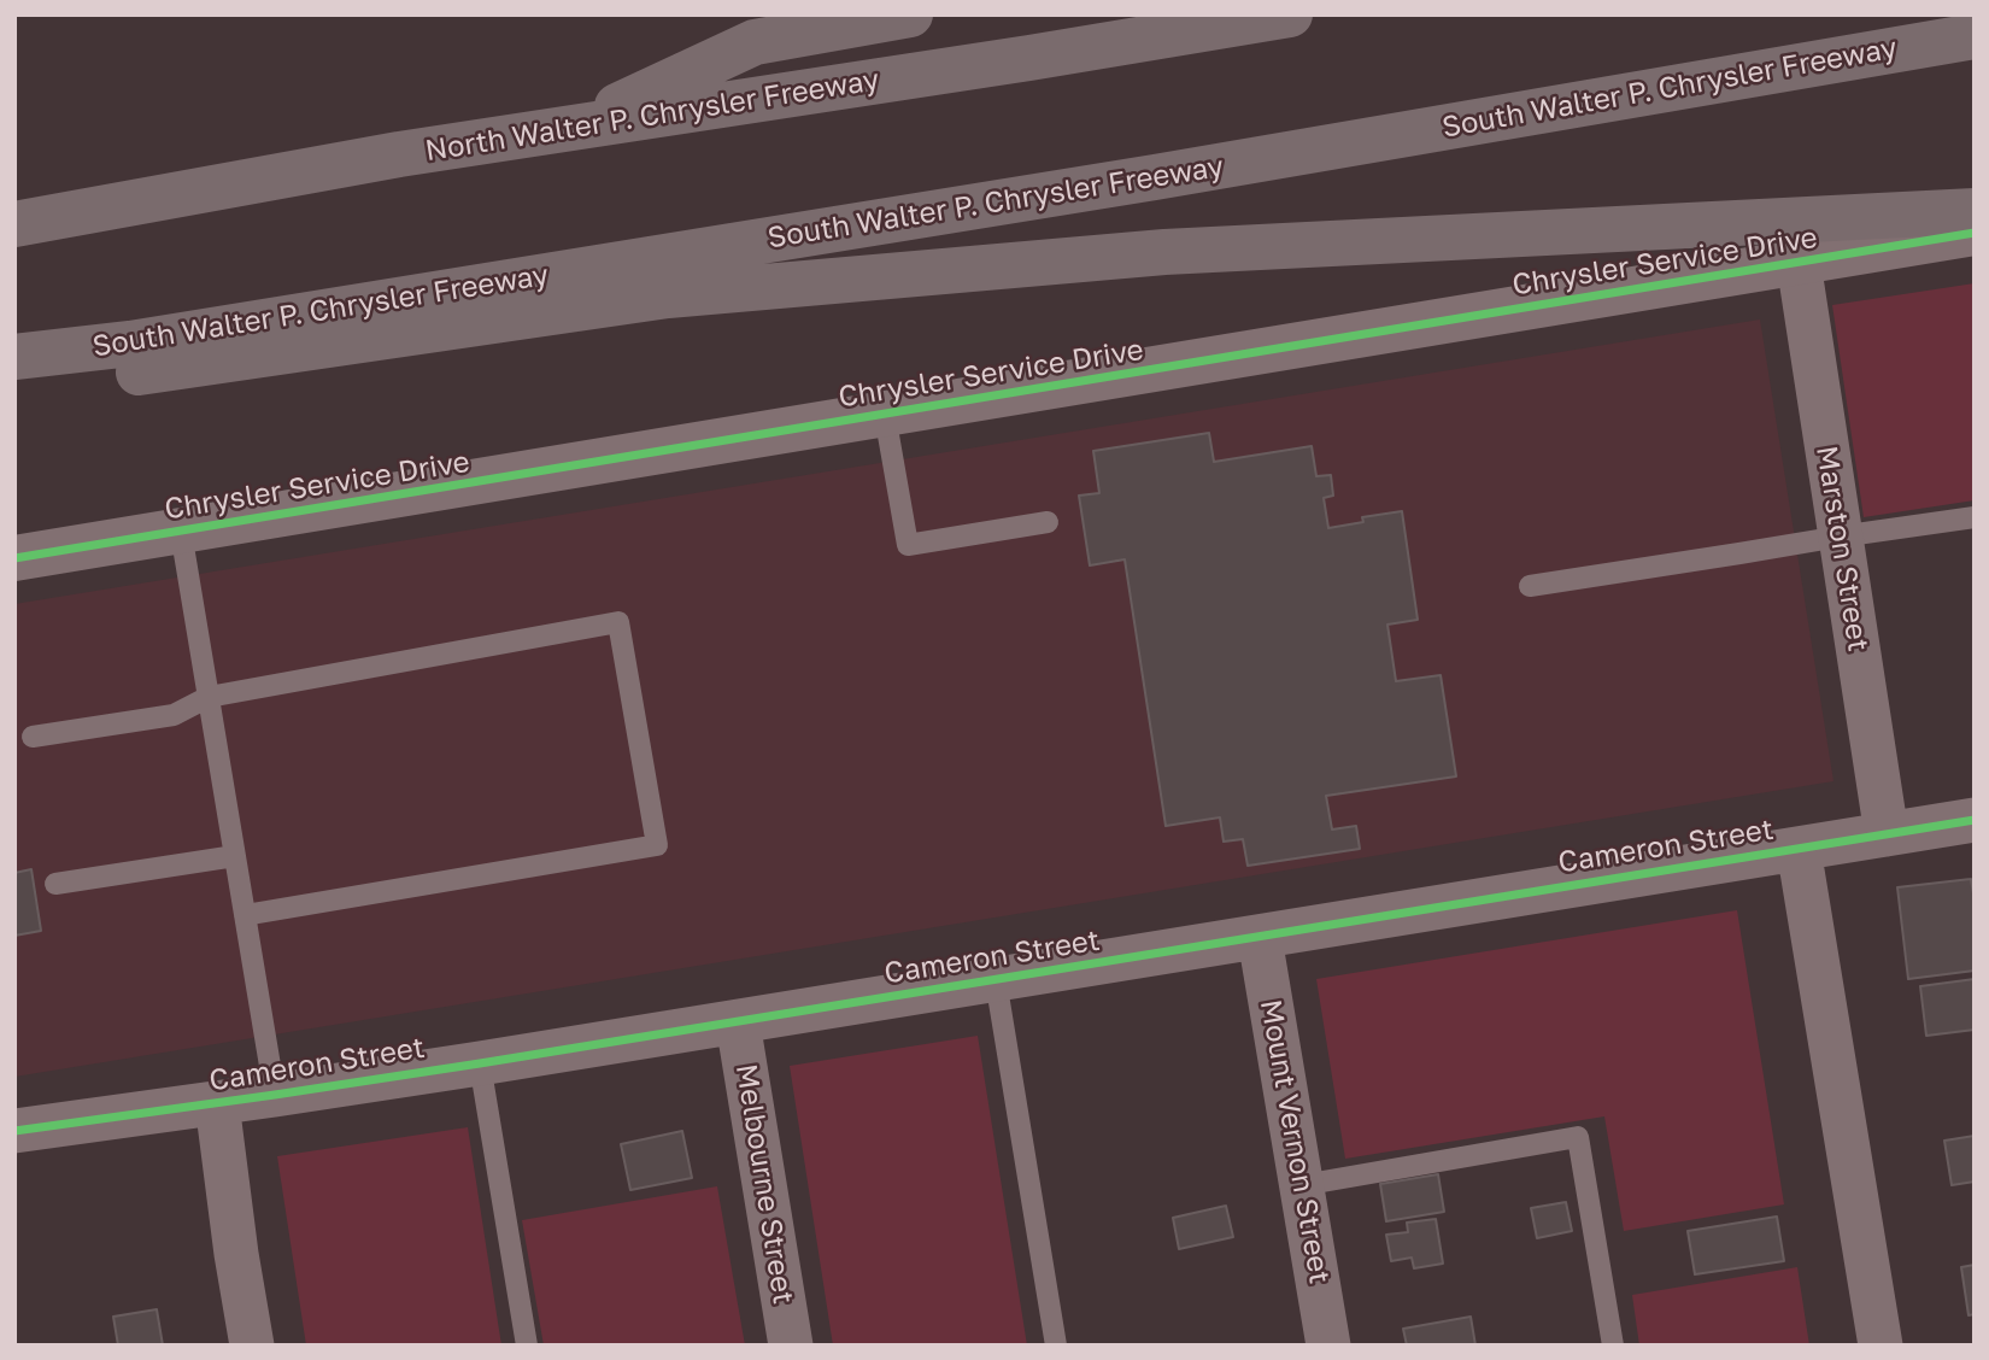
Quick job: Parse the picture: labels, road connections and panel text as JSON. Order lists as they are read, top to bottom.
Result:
{
  "streets": {
    "highway": ["South Walter P. Chrysler Freeway", "North Walter P. Chrysler Freeway"],
    "street": [
      "Chrysler Service Drive",
      "Marston Street",
      "Cameron Street",
      "Mount Vernon Street",
      "Melbourne Street"
    ]
  },
  "crossings": [
    ["Chrysler Service Drive", "Marston Street"],
    ["Marston Street", "Cameron Street"],
    ["Cameron Street", "Mount Vernon Street"],
    ["Cameron Street", "Melbourne Street"]
  ]
}
